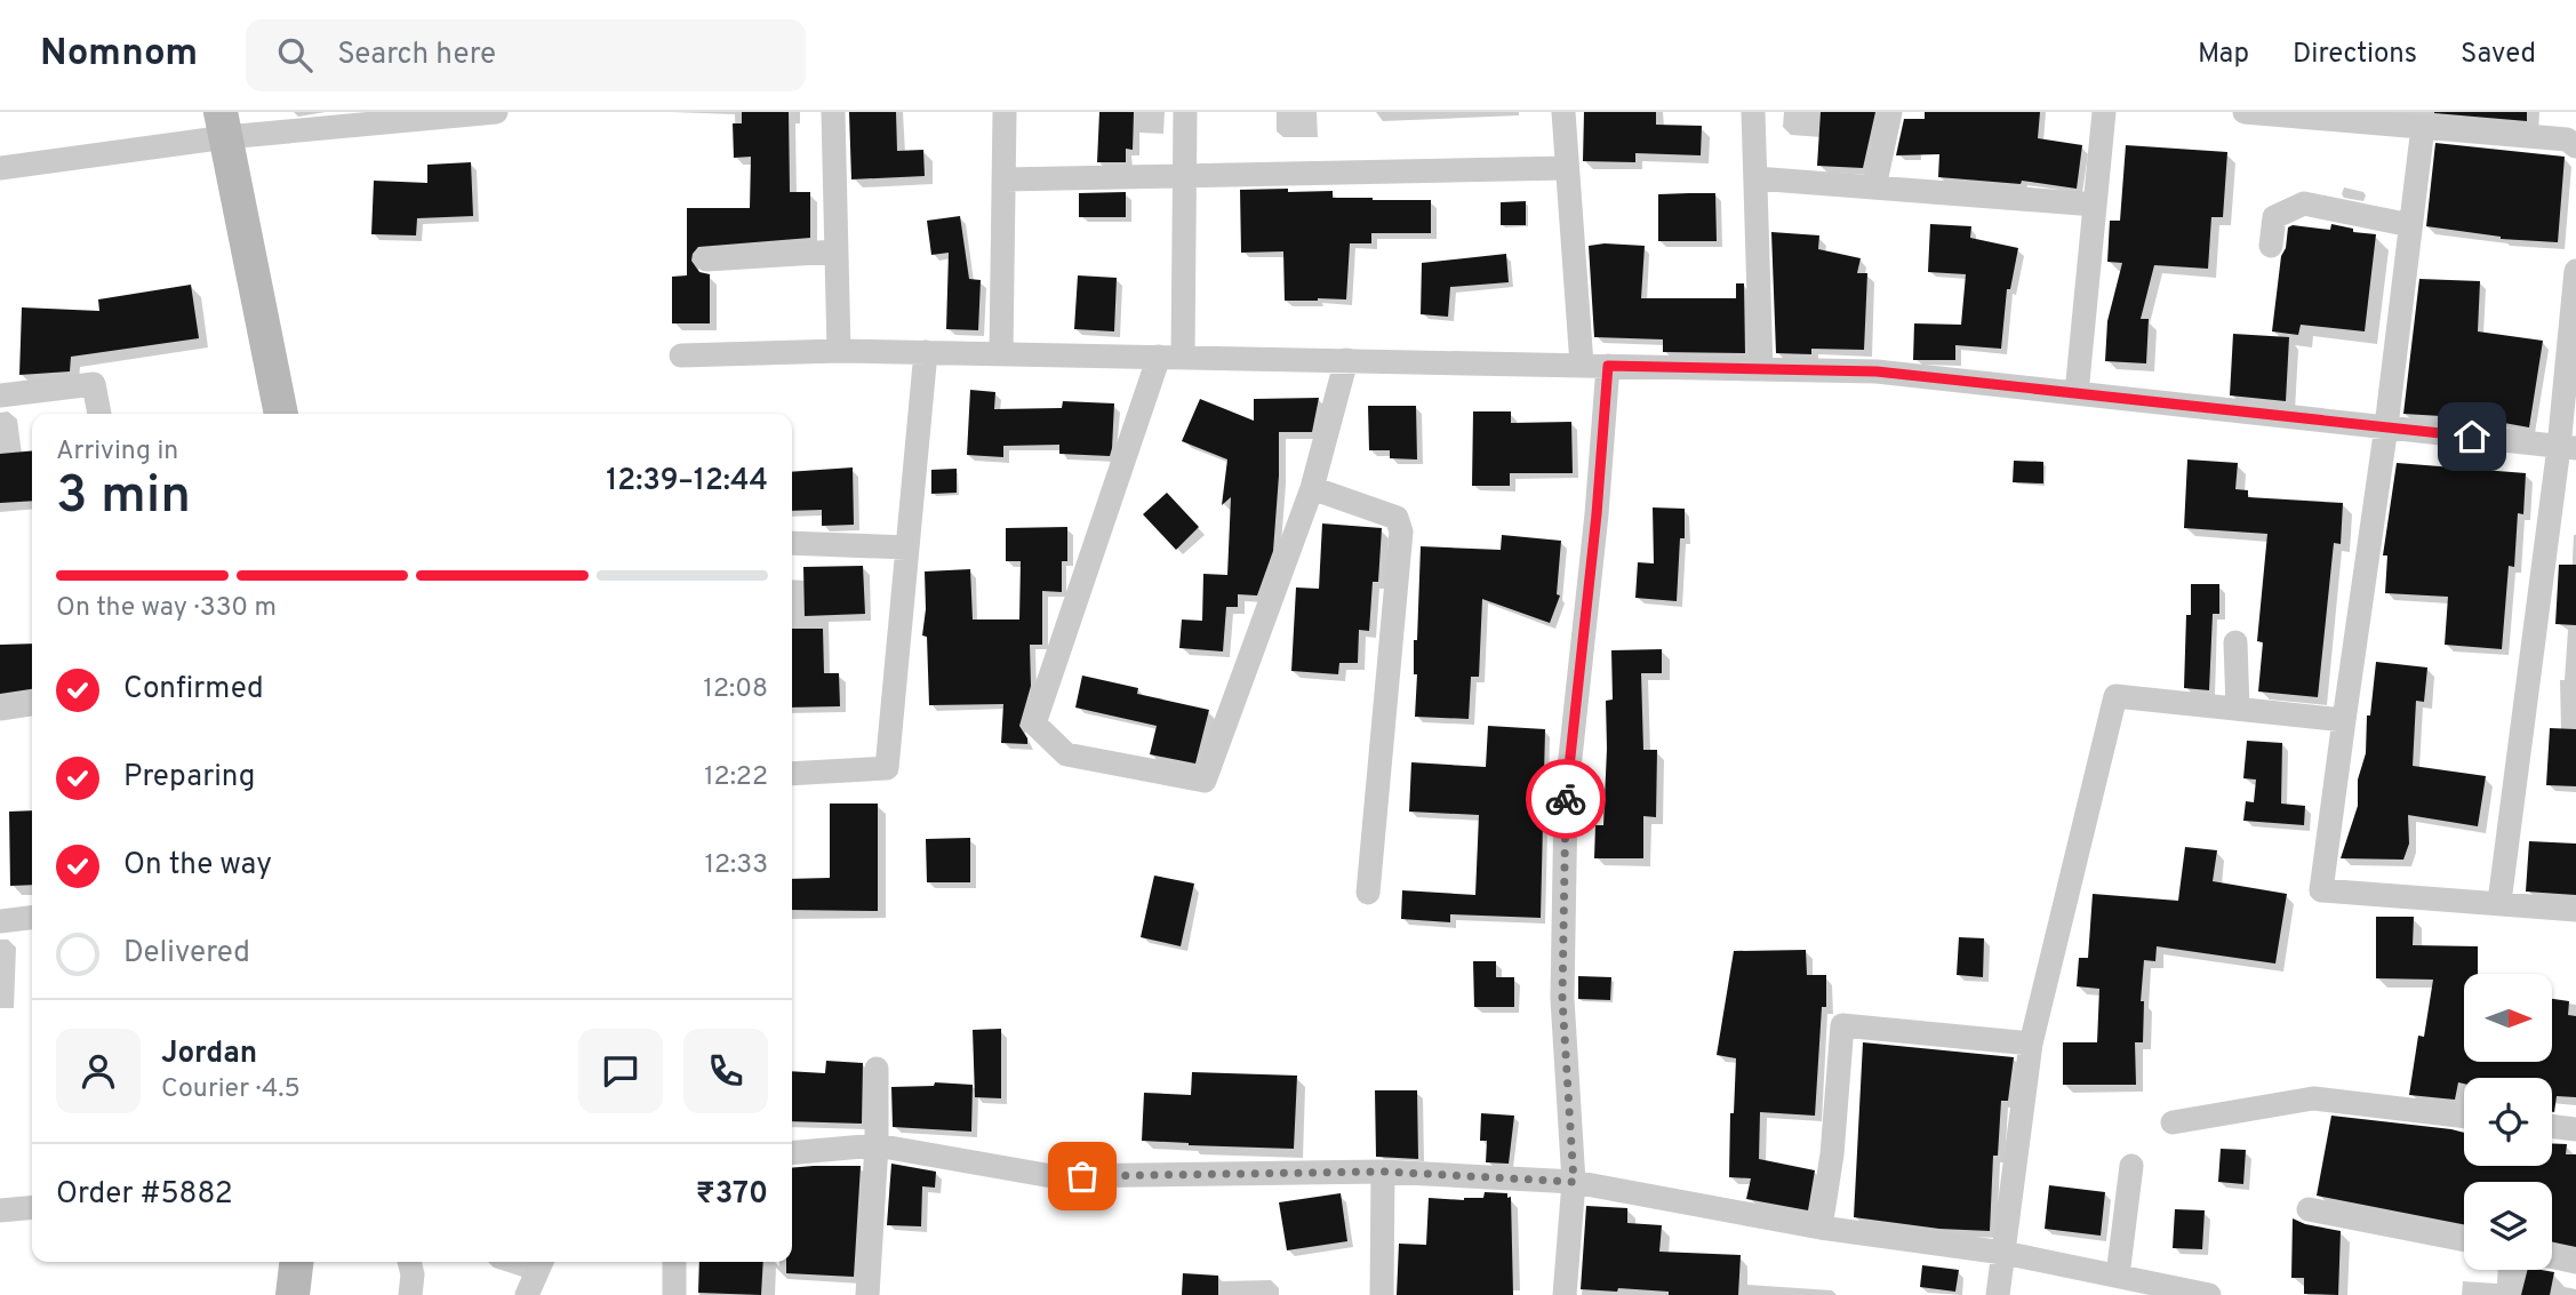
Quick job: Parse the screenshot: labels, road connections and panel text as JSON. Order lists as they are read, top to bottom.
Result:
{
  "north": "right",
  "page": {
    "header": "Nomnom",
    "search": "Search here",
    "nav": ["Map", "Directions", "Saved"],
    "heading": ["3 min", "Arriving in", "12:39–12:44"],
    "panel": [
      "Jordan",
      "Courier · 4.5",
      "Order #5882",
      "₹370"
    ],
    "bar": "On the way · 330 m",
    "list": [
      ["Confirmed", "12:08"],
      ["Preparing", "12:22"],
      ["On the way", "12:33"],
      "Delivered"
    ]
  }
}
